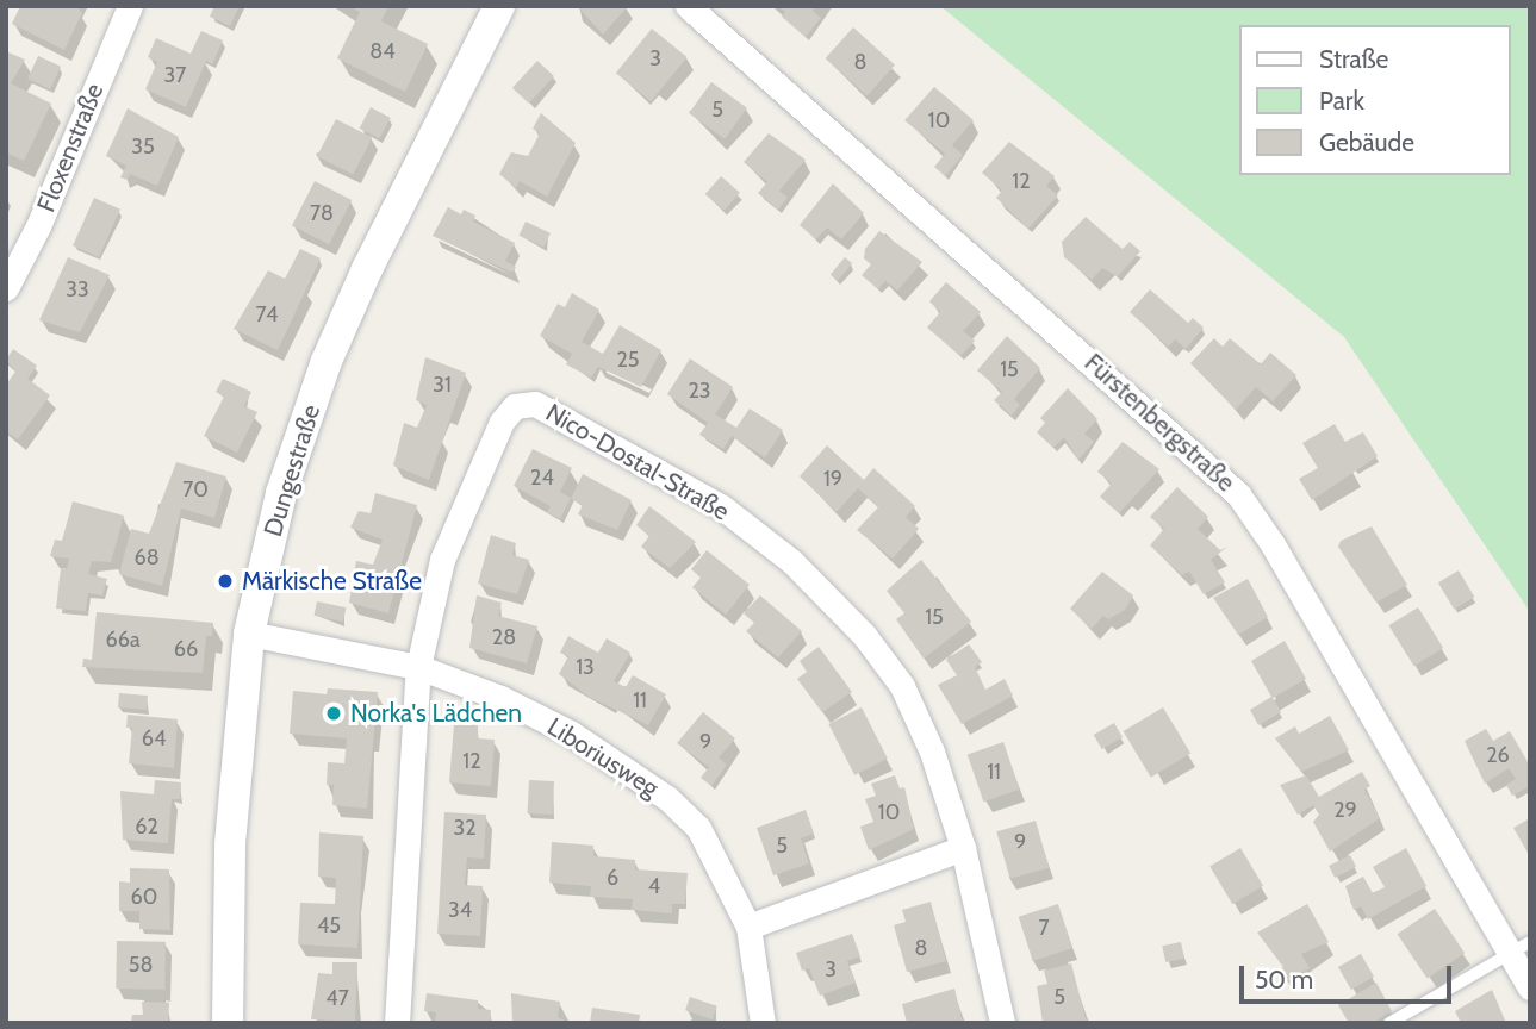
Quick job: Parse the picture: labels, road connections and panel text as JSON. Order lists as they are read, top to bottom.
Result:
{
  "streets": {
    "street": [
      "Floxenstraße",
      "Fürstenbergstraße",
      "Nico-Dostal-Straße",
      "Dungestraße",
      "Liboriusweg"
    ]
  },
  "crossings": [
    ["Nico-Dostal-Straße", "Liboriusweg"],
    ["Dungestraße", "Liboriusweg"]
  ],
  "places": ["Märkische Straße", "Norka's Lädchen"],
  "house_numbers": [
    "84",
    "3",
    "8",
    "37",
    "5",
    "10",
    "35",
    "12",
    "78",
    "33",
    "74",
    "25",
    "15",
    "31",
    "23",
    "24",
    "19",
    "70",
    "68",
    "15",
    "28",
    "66a",
    "66",
    "13",
    "11",
    "64",
    "9",
    "26",
    "12",
    "11",
    "29",
    "10",
    "62",
    "32",
    "9",
    "5",
    "6",
    "4",
    "60",
    "34",
    "45",
    "7",
    "8",
    "58",
    "3",
    "5",
    "47"
  ],
  "legend": ["Straße", "Park", "Gebäude"],
  "scale_bar": "50 m"
}
